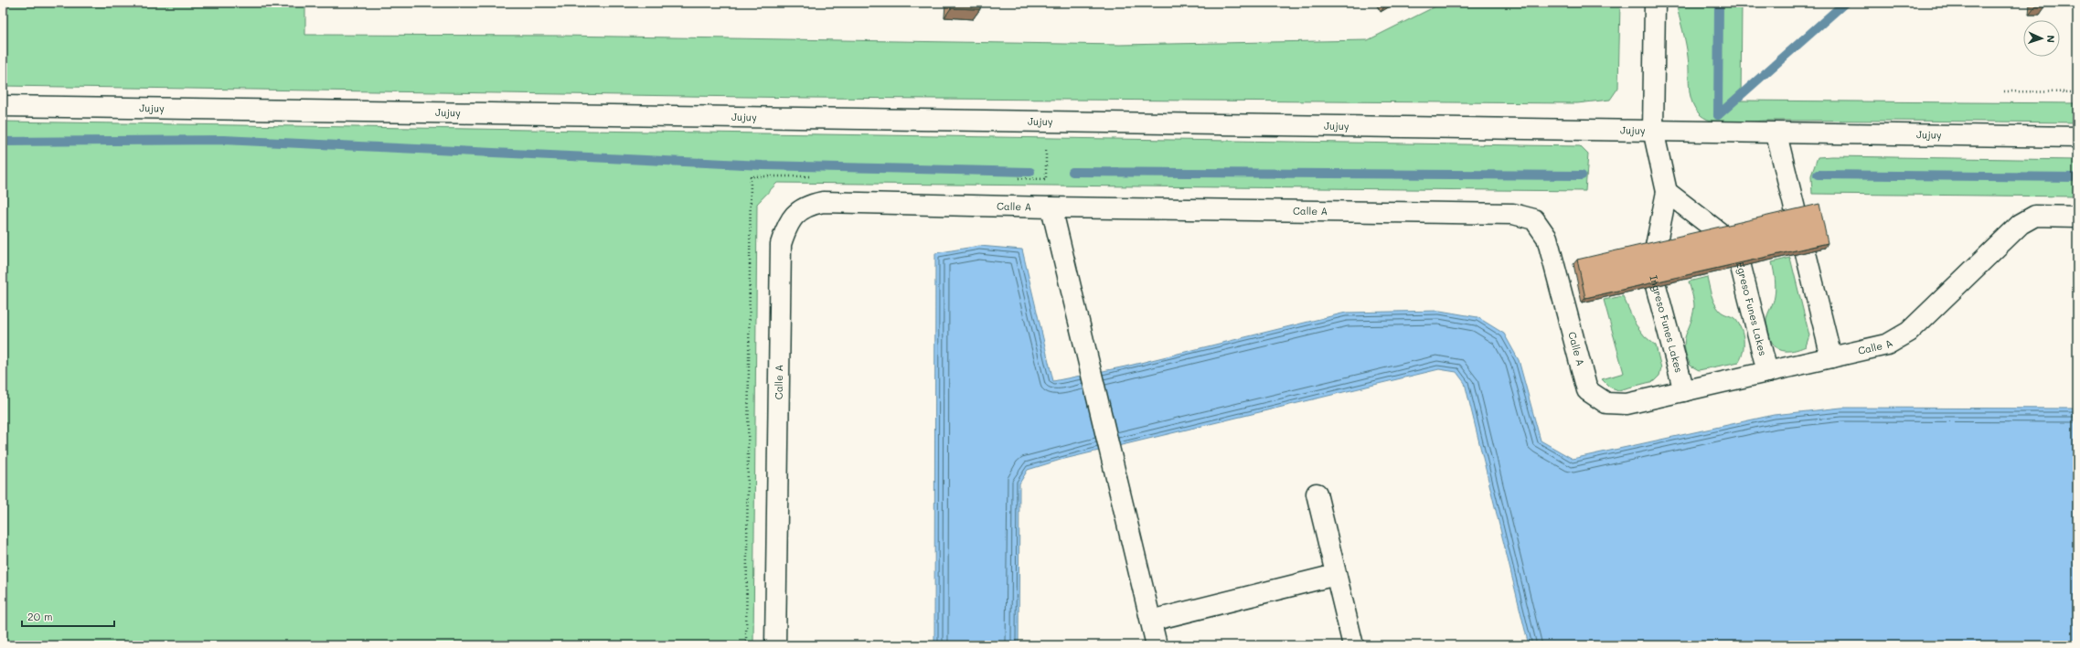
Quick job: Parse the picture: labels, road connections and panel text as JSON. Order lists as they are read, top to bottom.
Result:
{
  "streets": {
    "street": [
      "Jujuy",
      "Calle A",
      "Egreso Funes Lakes",
      "Ingreso Funes Lakes"
    ]
  },
  "crossings": [
    ["Calle A", "Egreso Funes Lakes"],
    ["Calle A", "Ingreso Funes Lakes"],
    ["Egreso Funes Lakes", "Ingreso Funes Lakes"]
  ],
  "scale_bar": "20 m",
  "north": "right"
}
